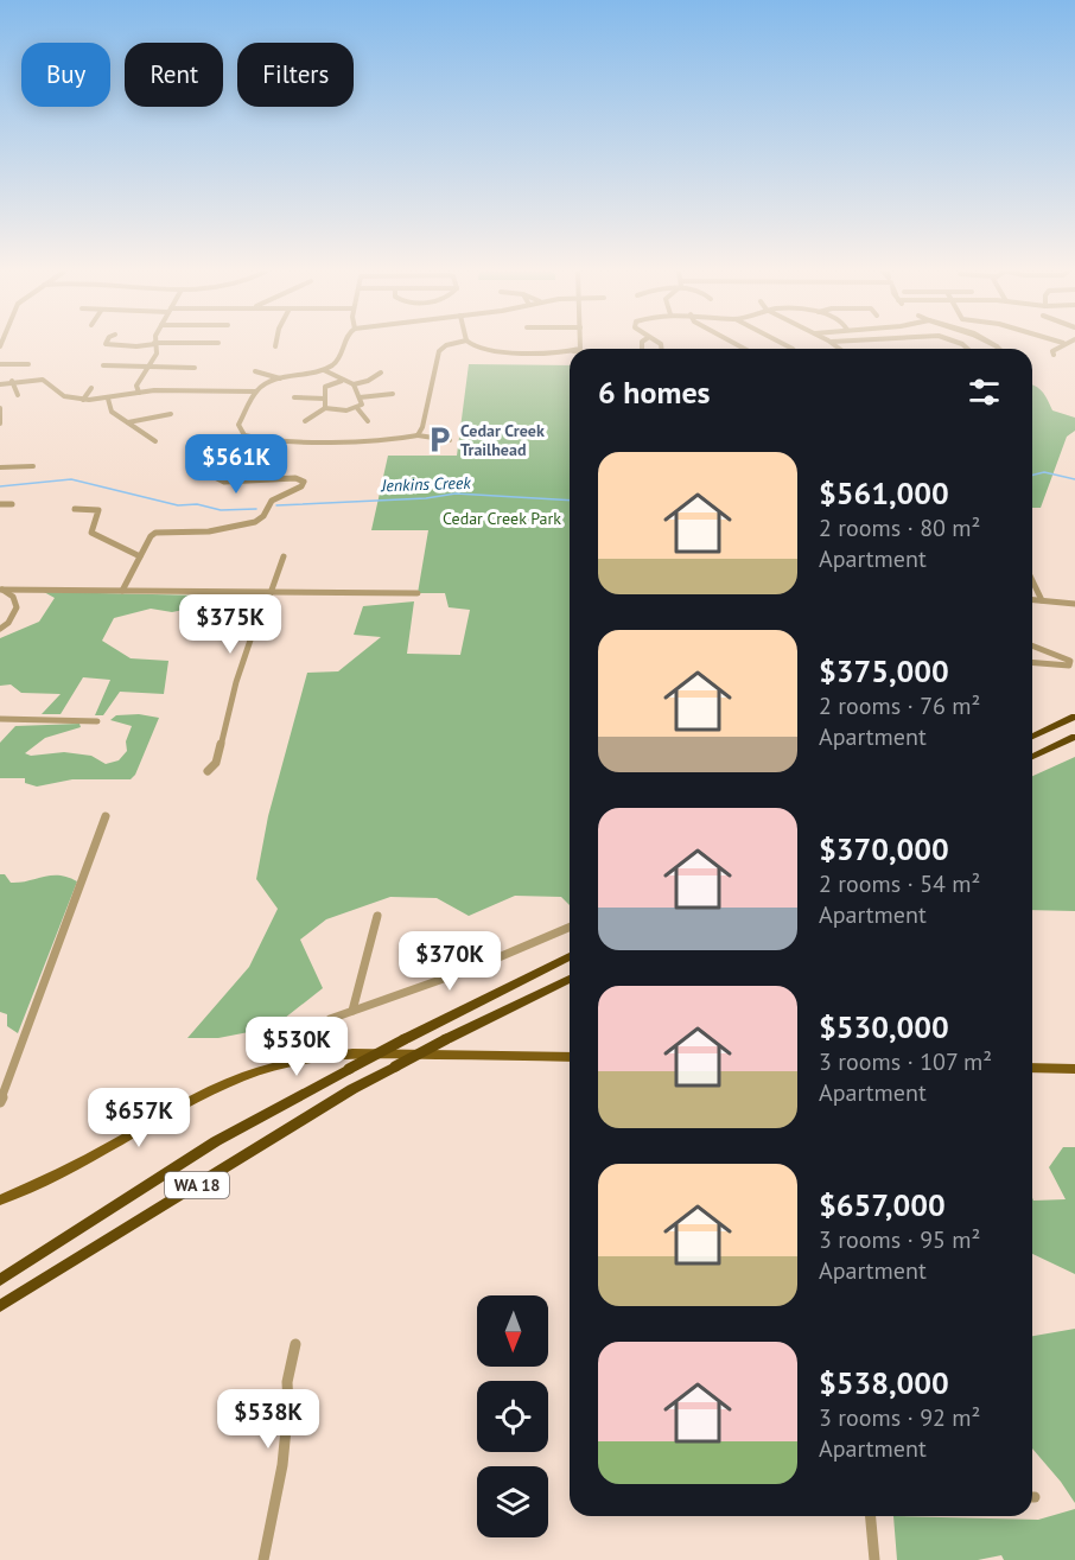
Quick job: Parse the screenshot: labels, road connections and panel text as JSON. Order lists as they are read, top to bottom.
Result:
{
  "streets": {
    "highway": ["WA 18"]
  },
  "water": ["Jenkins Creek"],
  "parks": ["Cedar Creek Park"],
  "places": {
    "parking": ["Cedar Creek Trailhead"]
  },
  "north": "bottom",
  "page": {
    "chip": ["Buy", "Rent", "Filters"],
    "heading": "6 homes",
    "price": [
      "$561K",
      "$375K",
      "$370K",
      "$530K",
      "$657K",
      "$538K"
    ],
    "list": [
      {
        "name": "$561,000",
        "note": "2 rooms · 80 m² · Apartment"
      },
      {
        "name": "$375,000",
        "note": "2 rooms · 76 m² · Apartment"
      },
      {
        "name": "$370,000",
        "note": "2 rooms · 54 m² · Apartment"
      },
      {
        "name": "$530,000",
        "note": "3 rooms · 107 m² · Apartment"
      },
      {
        "name": "$657,000",
        "note": "3 rooms · 95 m² · Apartment"
      },
      {
        "name": "$538,000",
        "note": "3 rooms · 92 m² · Apartment"
      }
    ]
  }
}
